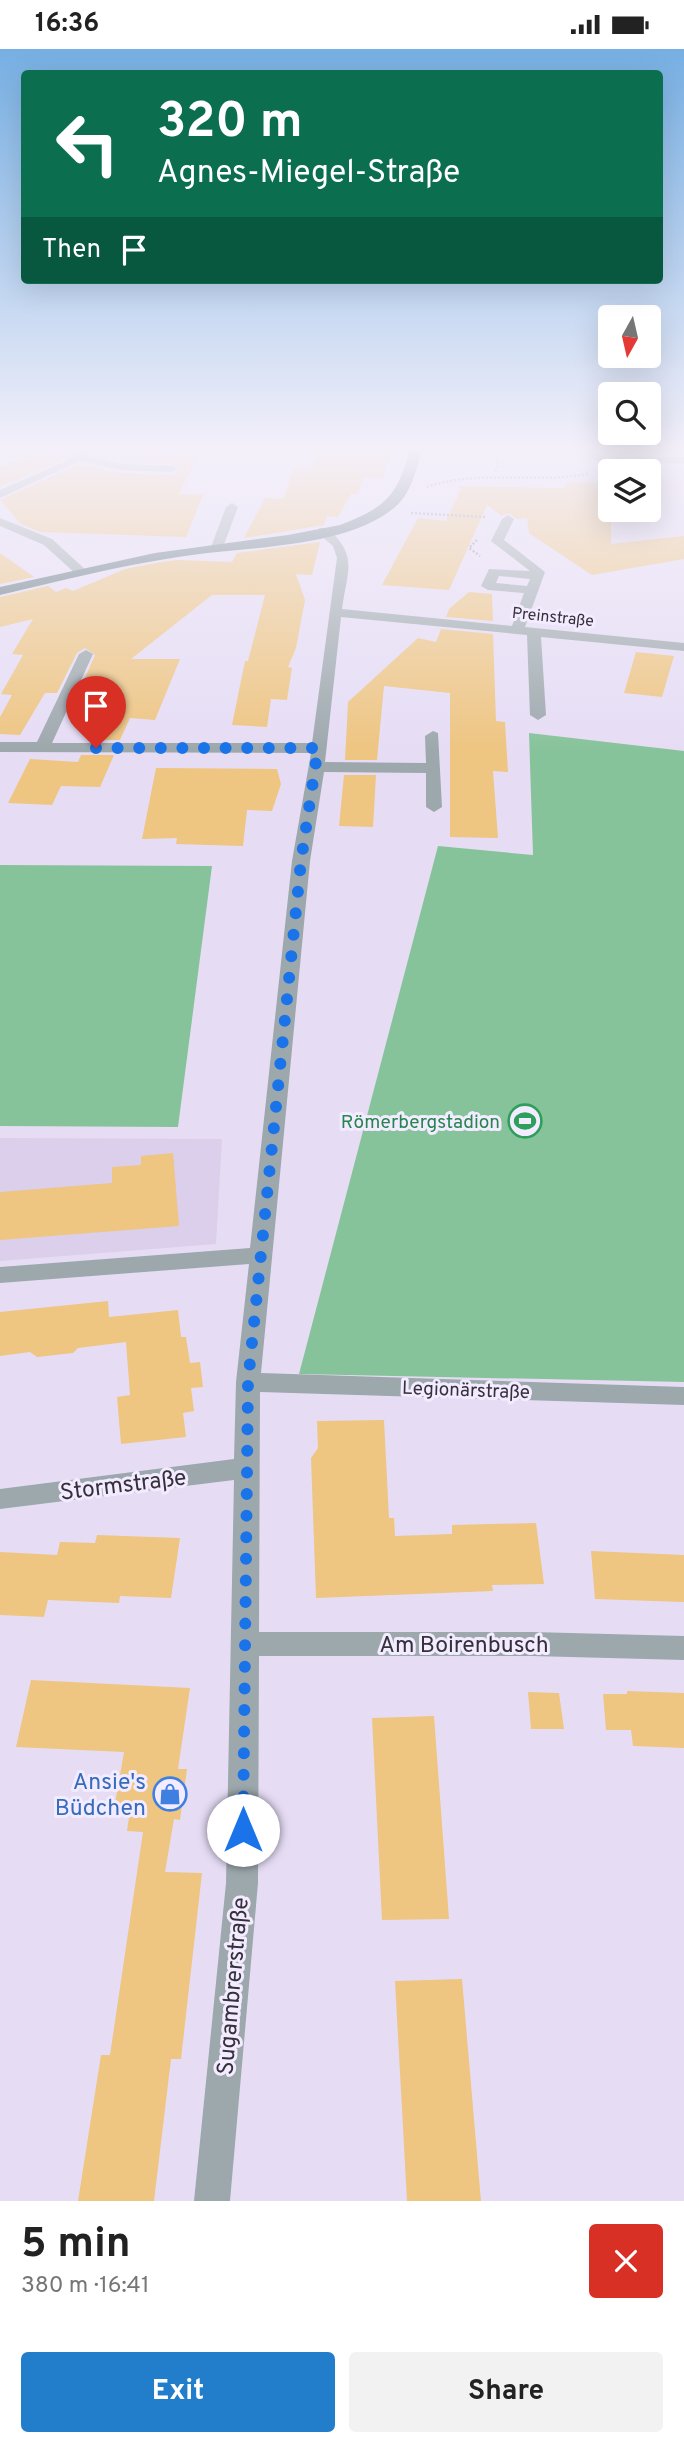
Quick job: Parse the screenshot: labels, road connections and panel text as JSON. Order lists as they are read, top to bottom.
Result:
{
  "streets": {
    "street": [
      "Preinstraße",
      "Legionärstraße",
      "Stormstraße",
      "Am Boirenbusch",
      "Sugambrerstraße"
    ]
  },
  "crossings": [
    ["Preinstraße", "Sugambrerstraße"],
    ["Legionärstraße", "Sugambrerstraße"],
    ["Stormstraße", "Sugambrerstraße"],
    ["Am Boirenbusch", "Sugambrerstraße"]
  ],
  "places": {
    "sports": ["Römerbergstadion"],
    "shop": ["Ansie's Büdchen"]
  },
  "north": "bottom",
  "page": {
    "status": "16:36",
    "turn": ["320 m", "Agnes-Miegel-Straße"],
    "then": "Then",
    "heading": ["5 min", "380 m · 16:41"],
    "buttons": ["Exit", "Share"]
  }
}
